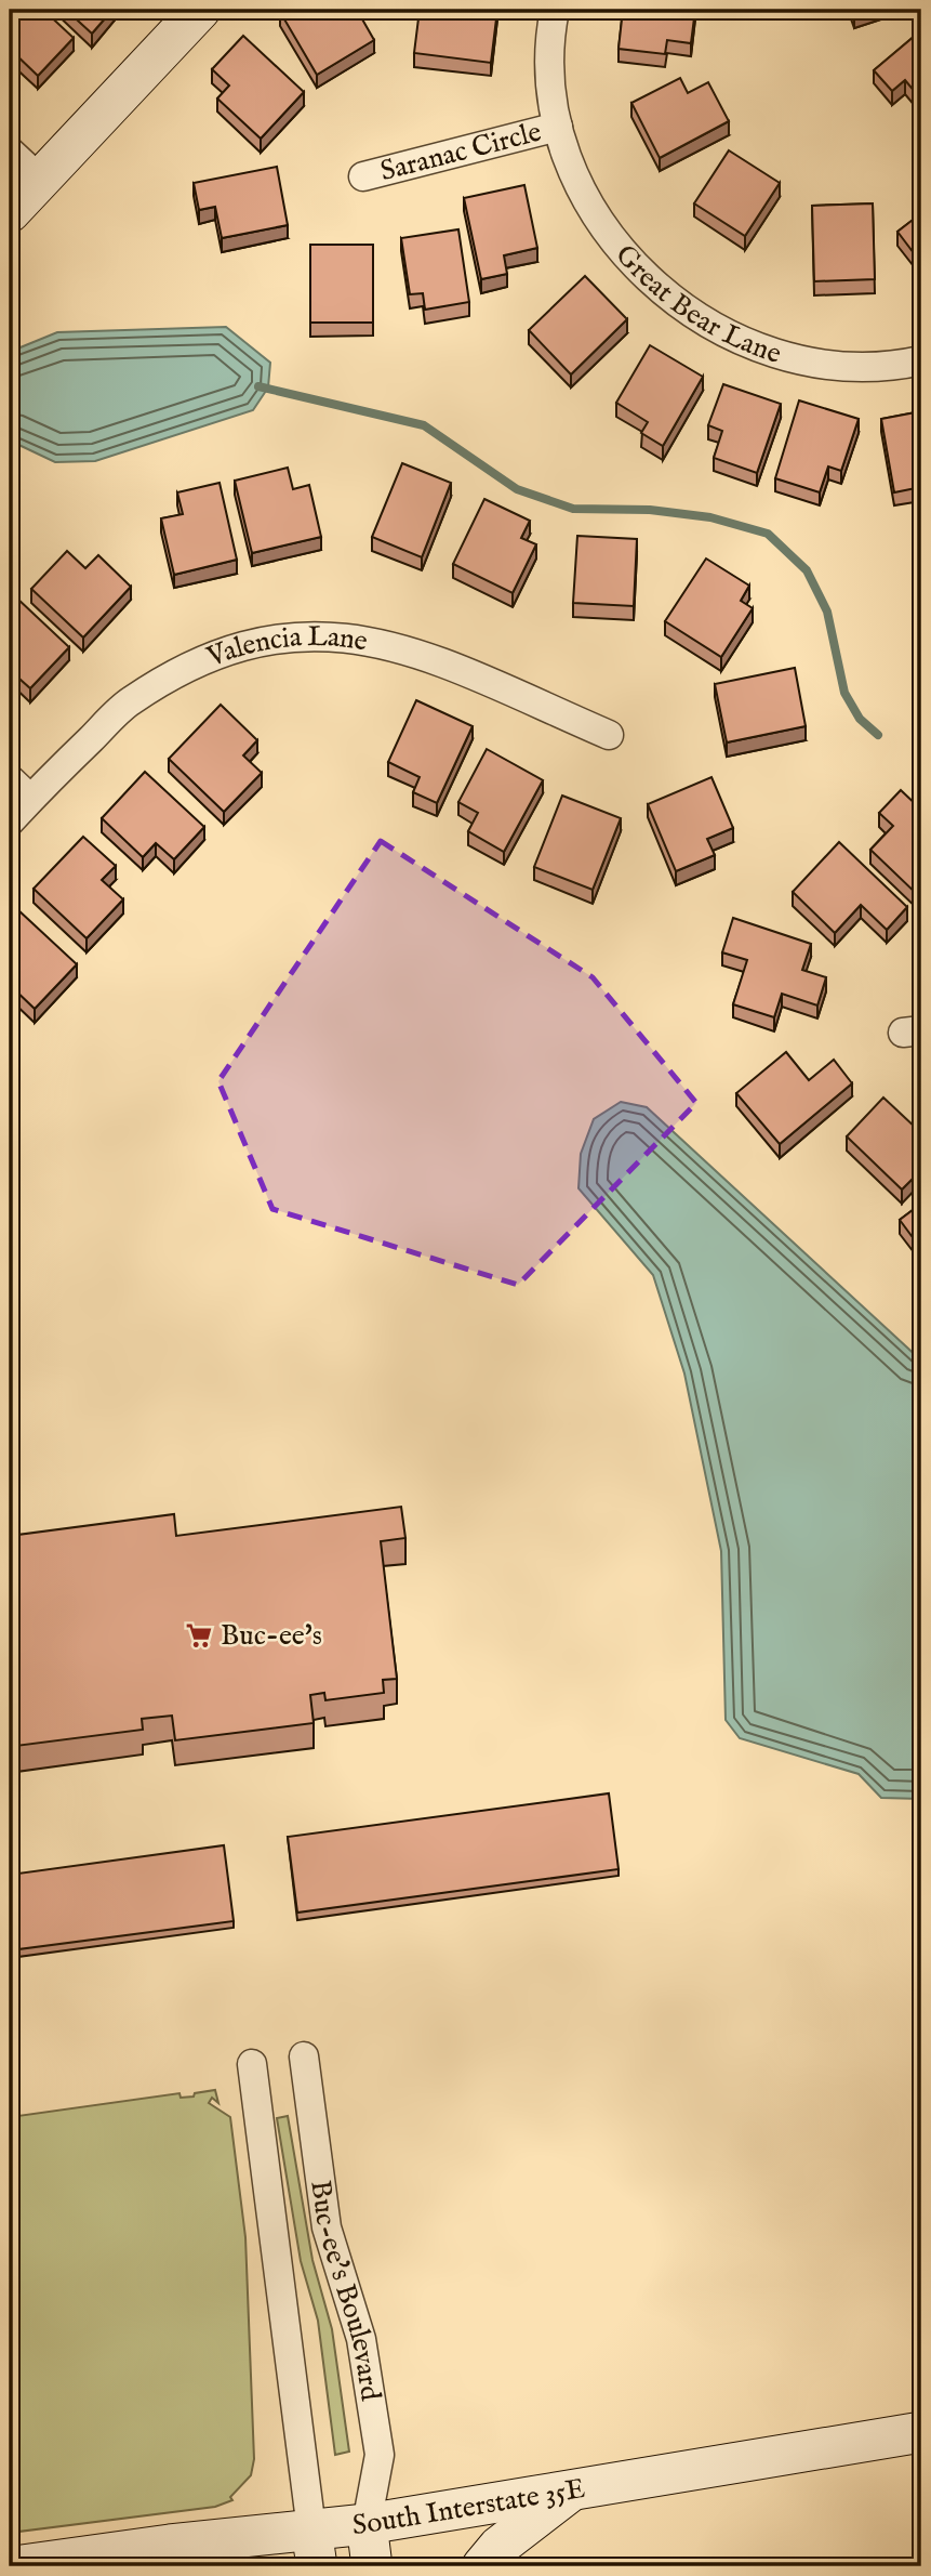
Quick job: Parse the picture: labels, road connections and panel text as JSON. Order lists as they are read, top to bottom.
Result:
{
  "streets": {
    "main road": ["South Interstate 35E"],
    "street": [
      "Saranac Circle",
      "Great Bear Lane",
      "Valencia Lane",
      "Buc-ee's Boulevard"
    ]
  },
  "crossings": [
    ["Saranac Circle", "Great Bear Lane"],
    ["Buc-ee's Boulevard", "South Interstate 35E"]
  ],
  "places": {
    "supermarket": ["Buc-ee's"]
  }
}
